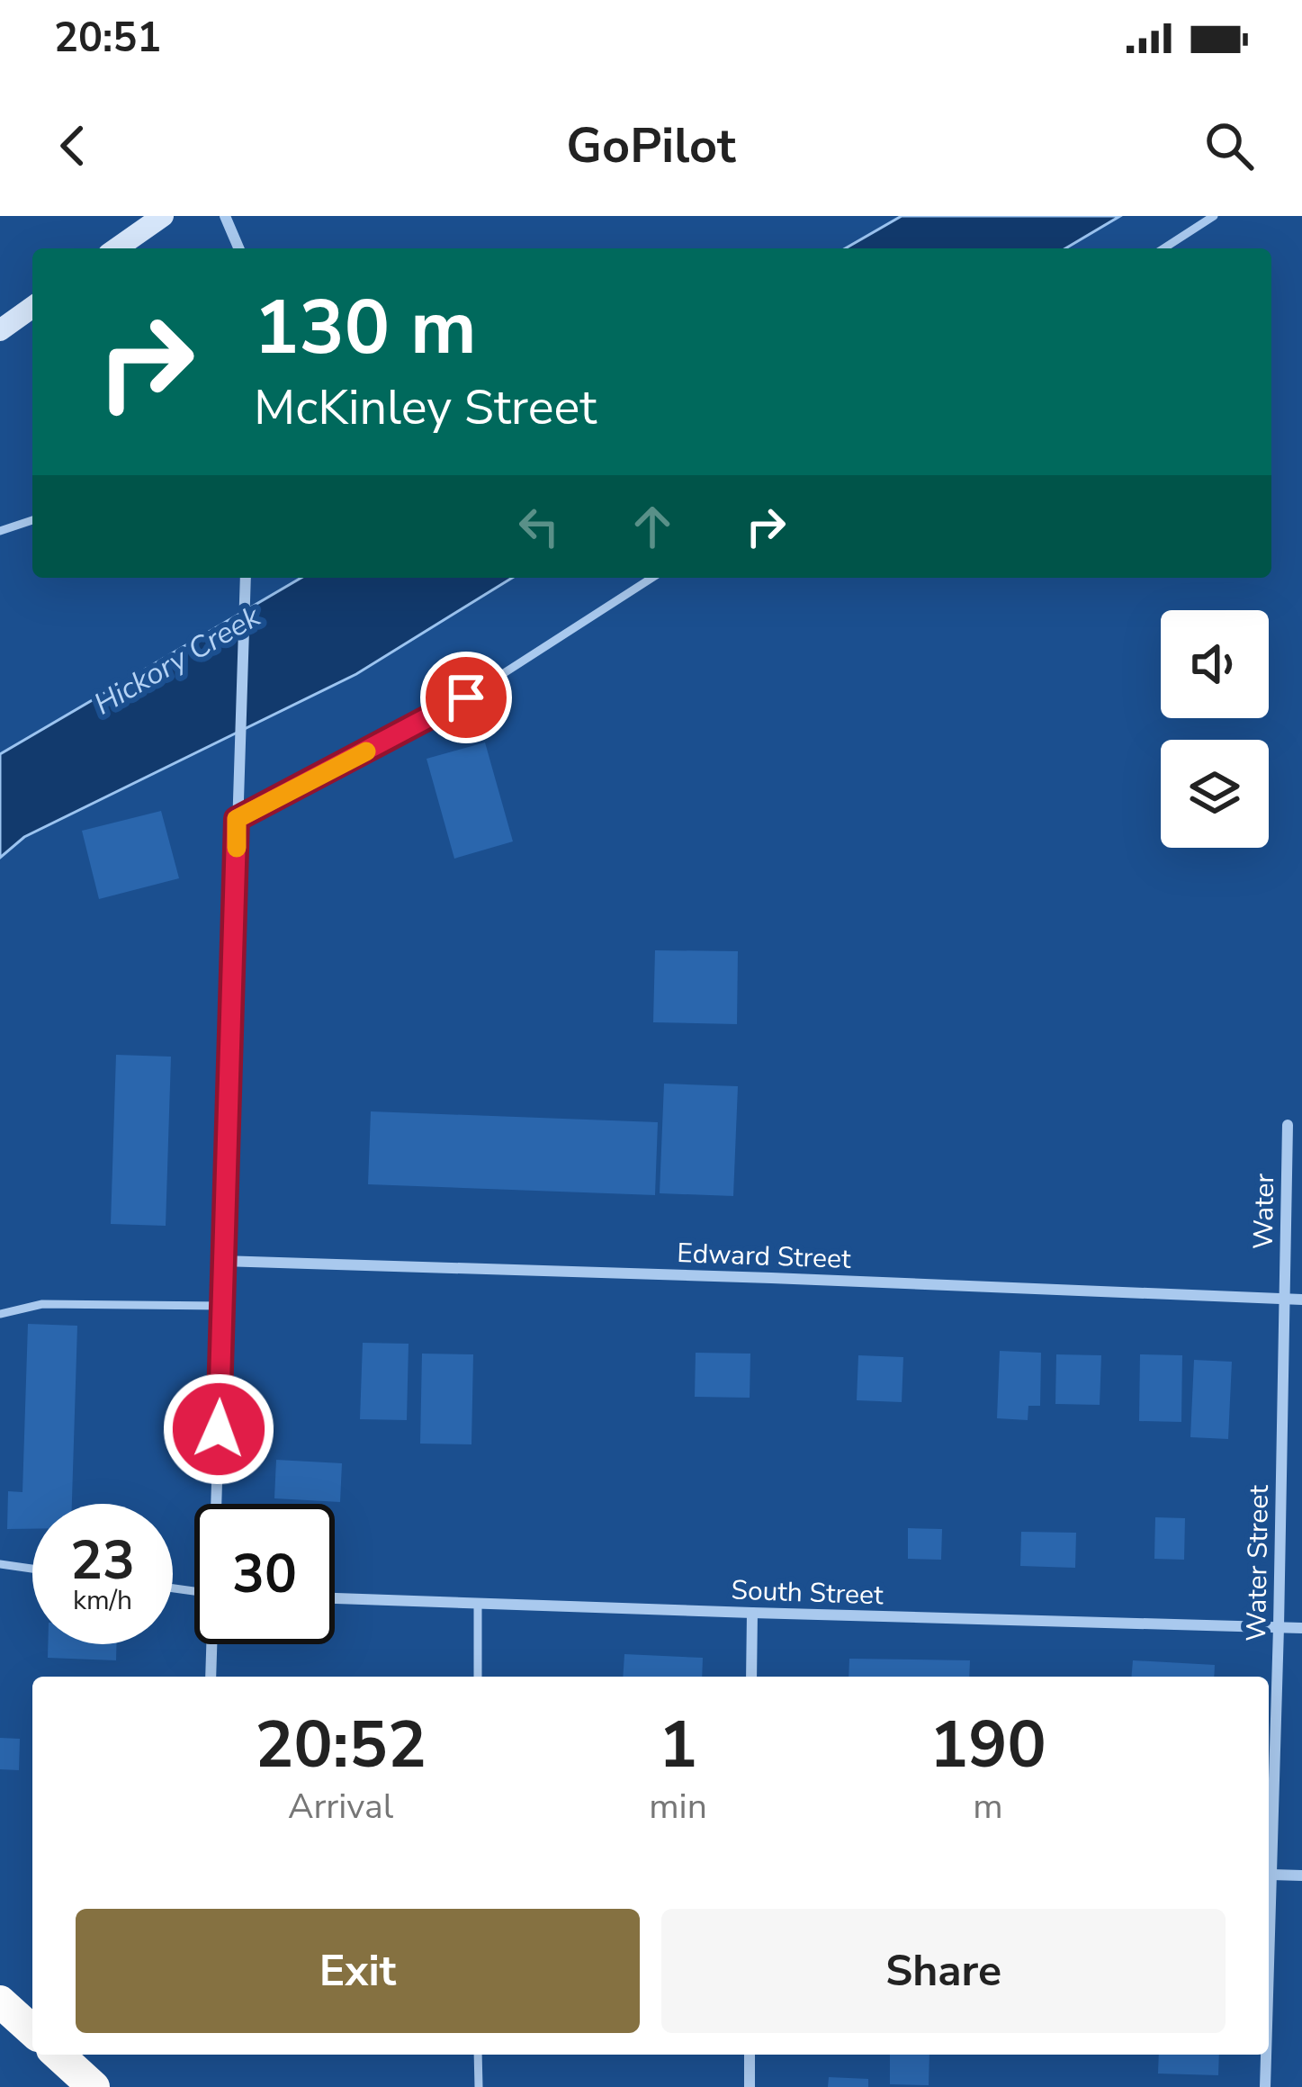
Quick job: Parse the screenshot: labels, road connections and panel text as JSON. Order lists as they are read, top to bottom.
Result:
{
  "streets": {
    "street": [
      "Water",
      "Edward Street",
      "Water Street",
      "South Street"
    ]
  },
  "crossings": [
    ["Water", "Edward Street"],
    ["Water", "Water Street"],
    ["Edward Street", "Water Street"],
    ["Water Street", "South Street"]
  ],
  "water": ["Hickory Creek"],
  "page": {
    "status": "20:51",
    "header": "GoPilot",
    "turn": ["130 m", "McKinley Street"],
    "speed": "23 km/h",
    "limit": "30",
    "eta": [
      "20:52",
      "Arrival",
      "1",
      "min",
      "190",
      "m"
    ],
    "buttons": ["Exit", "Share"]
  }
}
